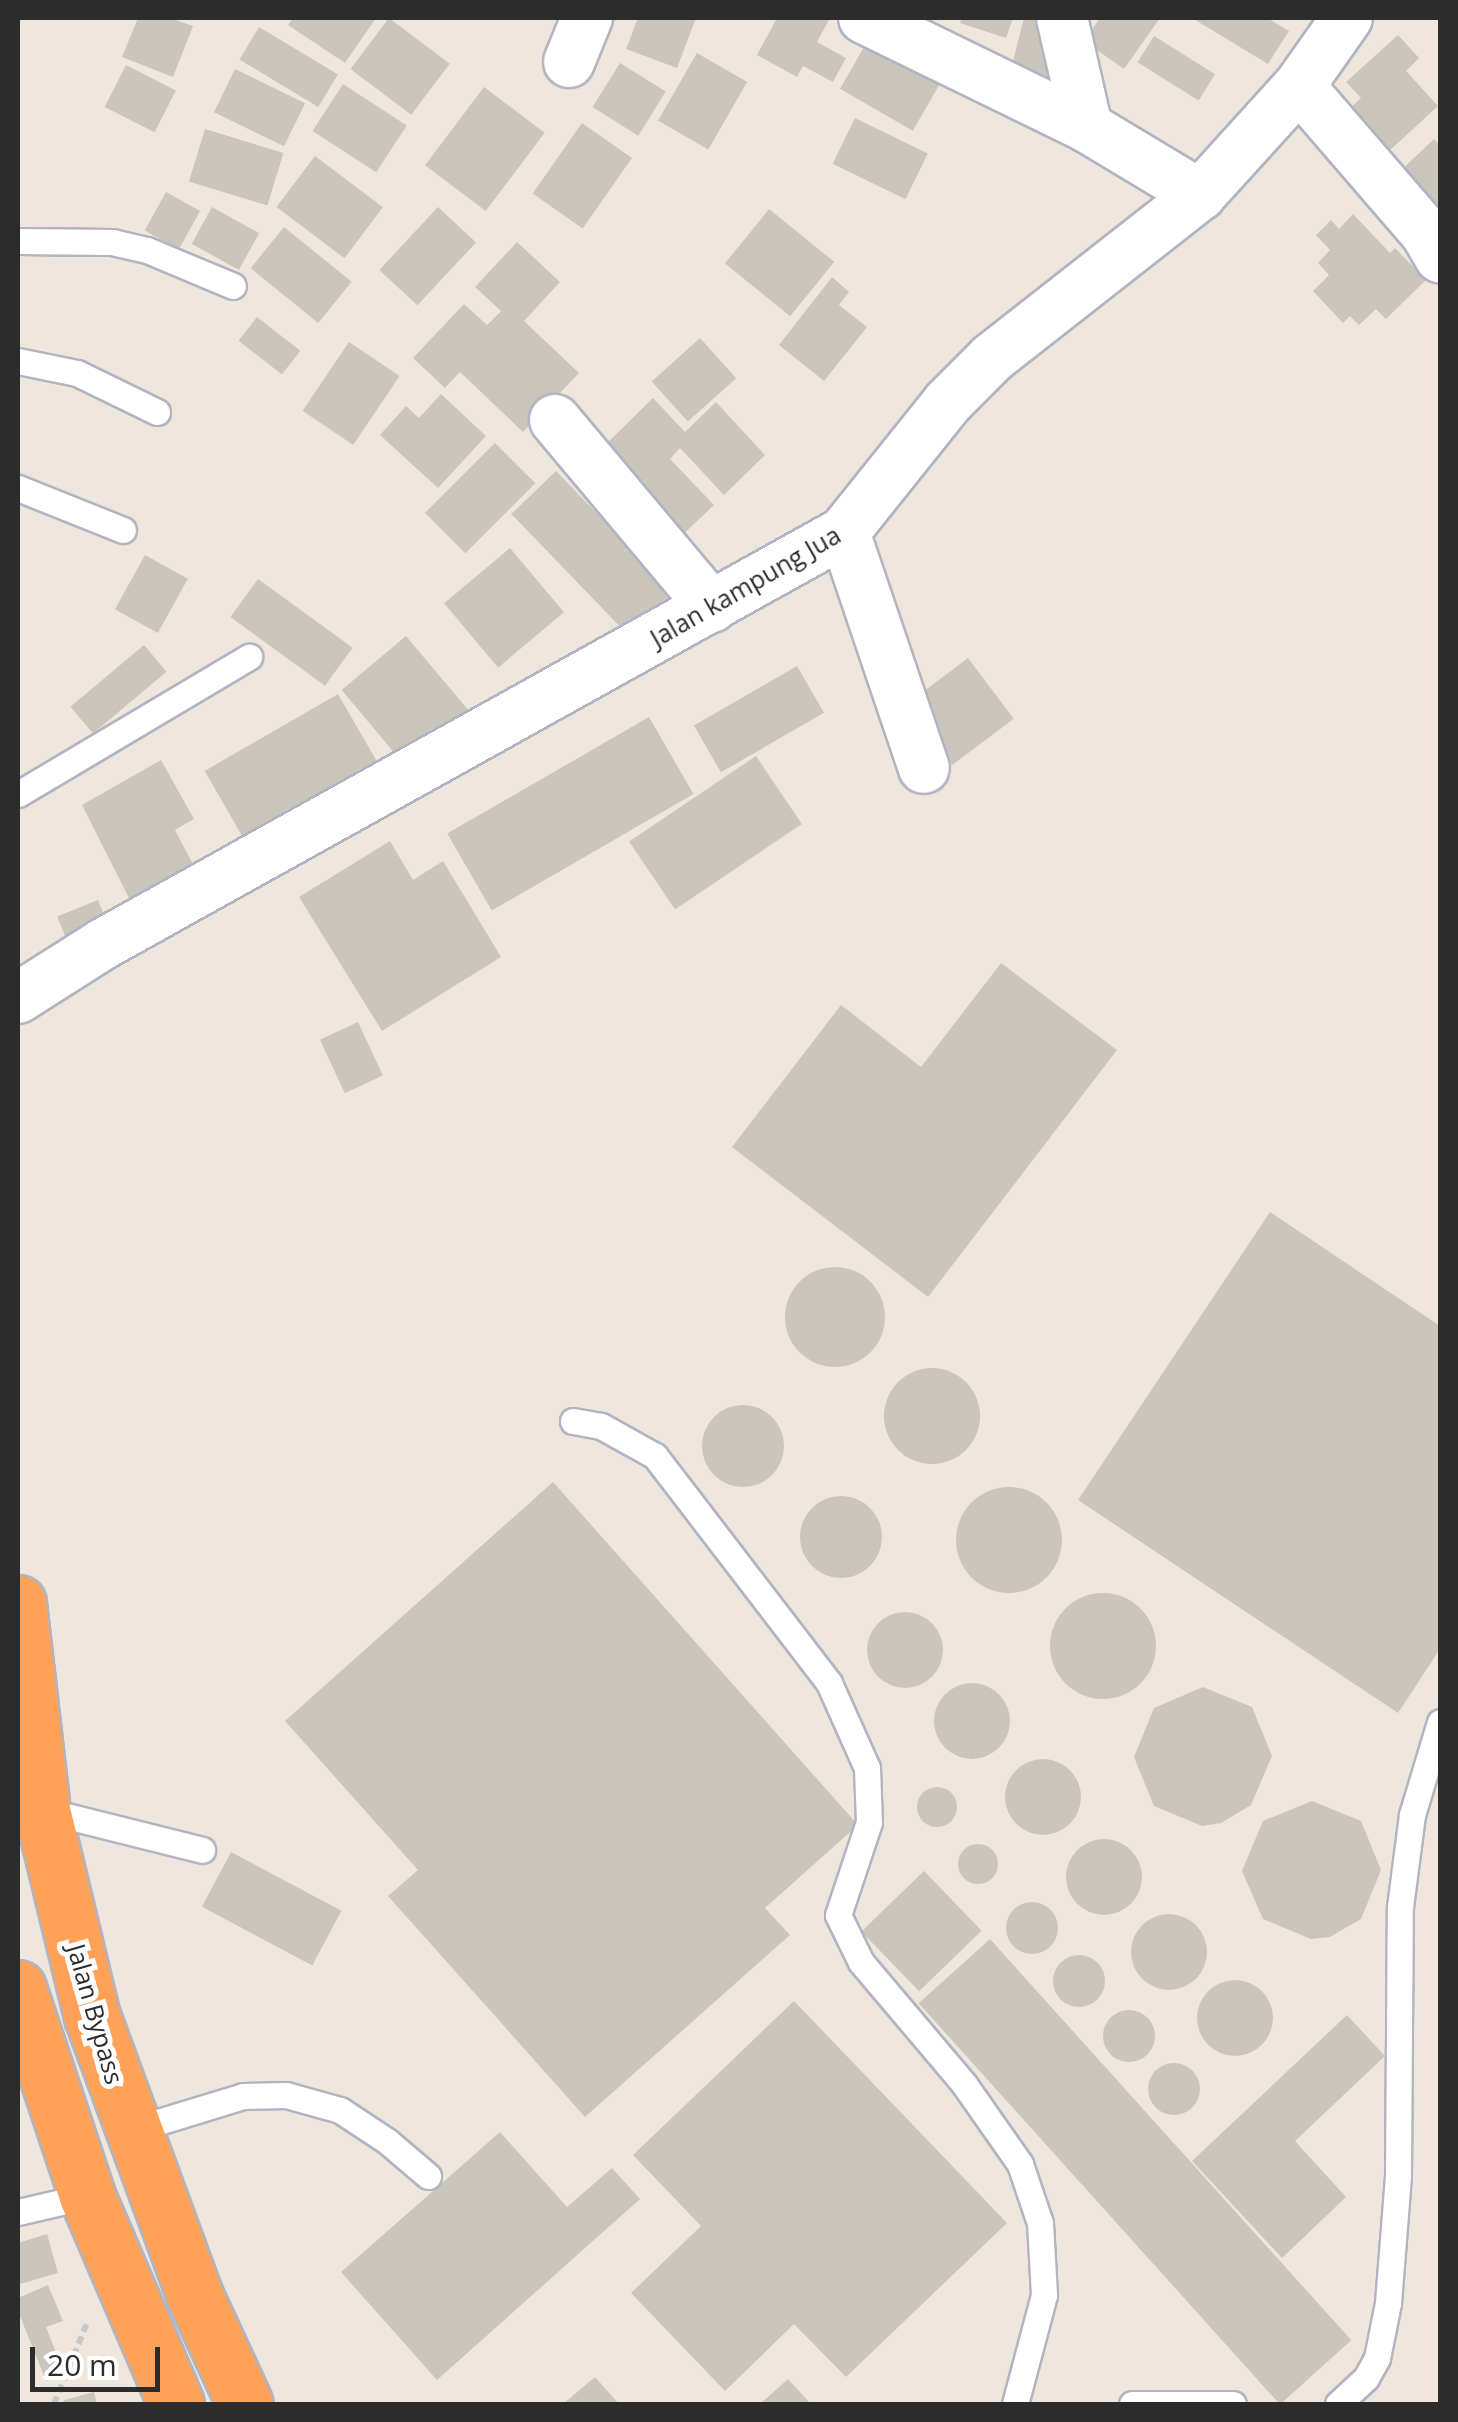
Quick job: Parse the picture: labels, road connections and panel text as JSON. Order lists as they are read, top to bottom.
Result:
{
  "streets": {
    "highway": ["Jalan Bypass"],
    "street": ["Jalan kampung Jua"]
  },
  "scale_bar": "20 m"
}
